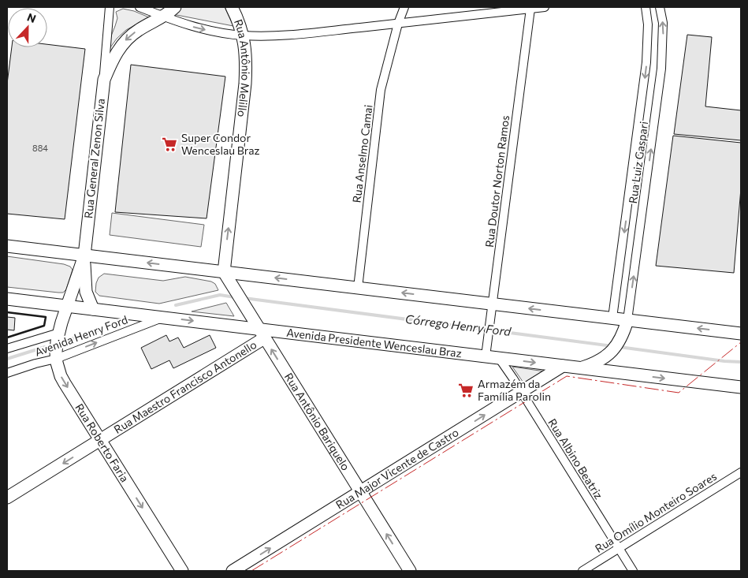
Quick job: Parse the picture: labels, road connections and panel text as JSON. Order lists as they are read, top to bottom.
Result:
{
  "streets": {
    "main road": [
      "Rua Antônio Melillo",
      "Rua General Zenon Silva",
      "Avenida Presidente Wenceslau Braz",
      "Rua Maestro Francisco Antonello",
      "Rua Antônio Bariquelo",
      "Rua Roberto Faria",
      "Rua Major Vicente de Castro"
    ],
    "street": [
      "Rua Anselmo Camai",
      "Rua Luiz Gaspari",
      "Rua Doutor Norton Ramos",
      "Avenida Henry Ford",
      "Rua Albino Beatriz",
      "Rua Omílio Monteiro Soares"
    ]
  },
  "crossings": [
    ["Rua Antônio Melillo", "Rua Antônio Bariquelo"],
    ["Rua General Zenon Silva", "Avenida Presidente Wenceslau Braz"],
    ["Rua General Zenon Silva", "Rua Roberto Faria"],
    ["Rua Doutor Norton Ramos", "Avenida Presidente Wenceslau Braz"],
    ["Avenida Henry Ford", "Avenida Presidente Wenceslau Braz"],
    ["Avenida Henry Ford", "Rua Roberto Faria"],
    ["Avenida Presidente Wenceslau Braz", "Rua Maestro Francisco Antonello"],
    ["Avenida Presidente Wenceslau Braz", "Rua Antônio Bariquelo"],
    ["Avenida Presidente Wenceslau Braz", "Rua Roberto Faria"],
    ["Avenida Presidente Wenceslau Braz", "Rua Albino Beatriz"],
    ["Avenida Presidente Wenceslau Braz", "Rua Major Vicente de Castro"],
    ["Rua Maestro Francisco Antonello", "Rua Antônio Bariquelo"],
    ["Rua Maestro Francisco Antonello", "Rua Roberto Faria"],
    ["Rua Antônio Bariquelo", "Rua Major Vicente de Castro"],
    ["Rua Albino Beatriz", "Rua Major Vicente de Castro"],
    ["Rua Albino Beatriz", "Rua Omílio Monteiro Soares"]
  ],
  "one_way": [
    "Rua Antônio Melillo",
    "Avenida Henry Ford",
    "Rua Maestro Francisco Antonello",
    "Rua Antônio Bariquelo",
    "Rua Roberto Faria",
    "Rua Major Vicente de Castro"
  ],
  "water": ["Córrego Henry Ford"],
  "places": {
    "supermarket": ["Super Condor Wenceslau Braz", "Armazém da Família Parolin"]
  },
  "house_numbers": ["884"],
  "north": "top"
}
